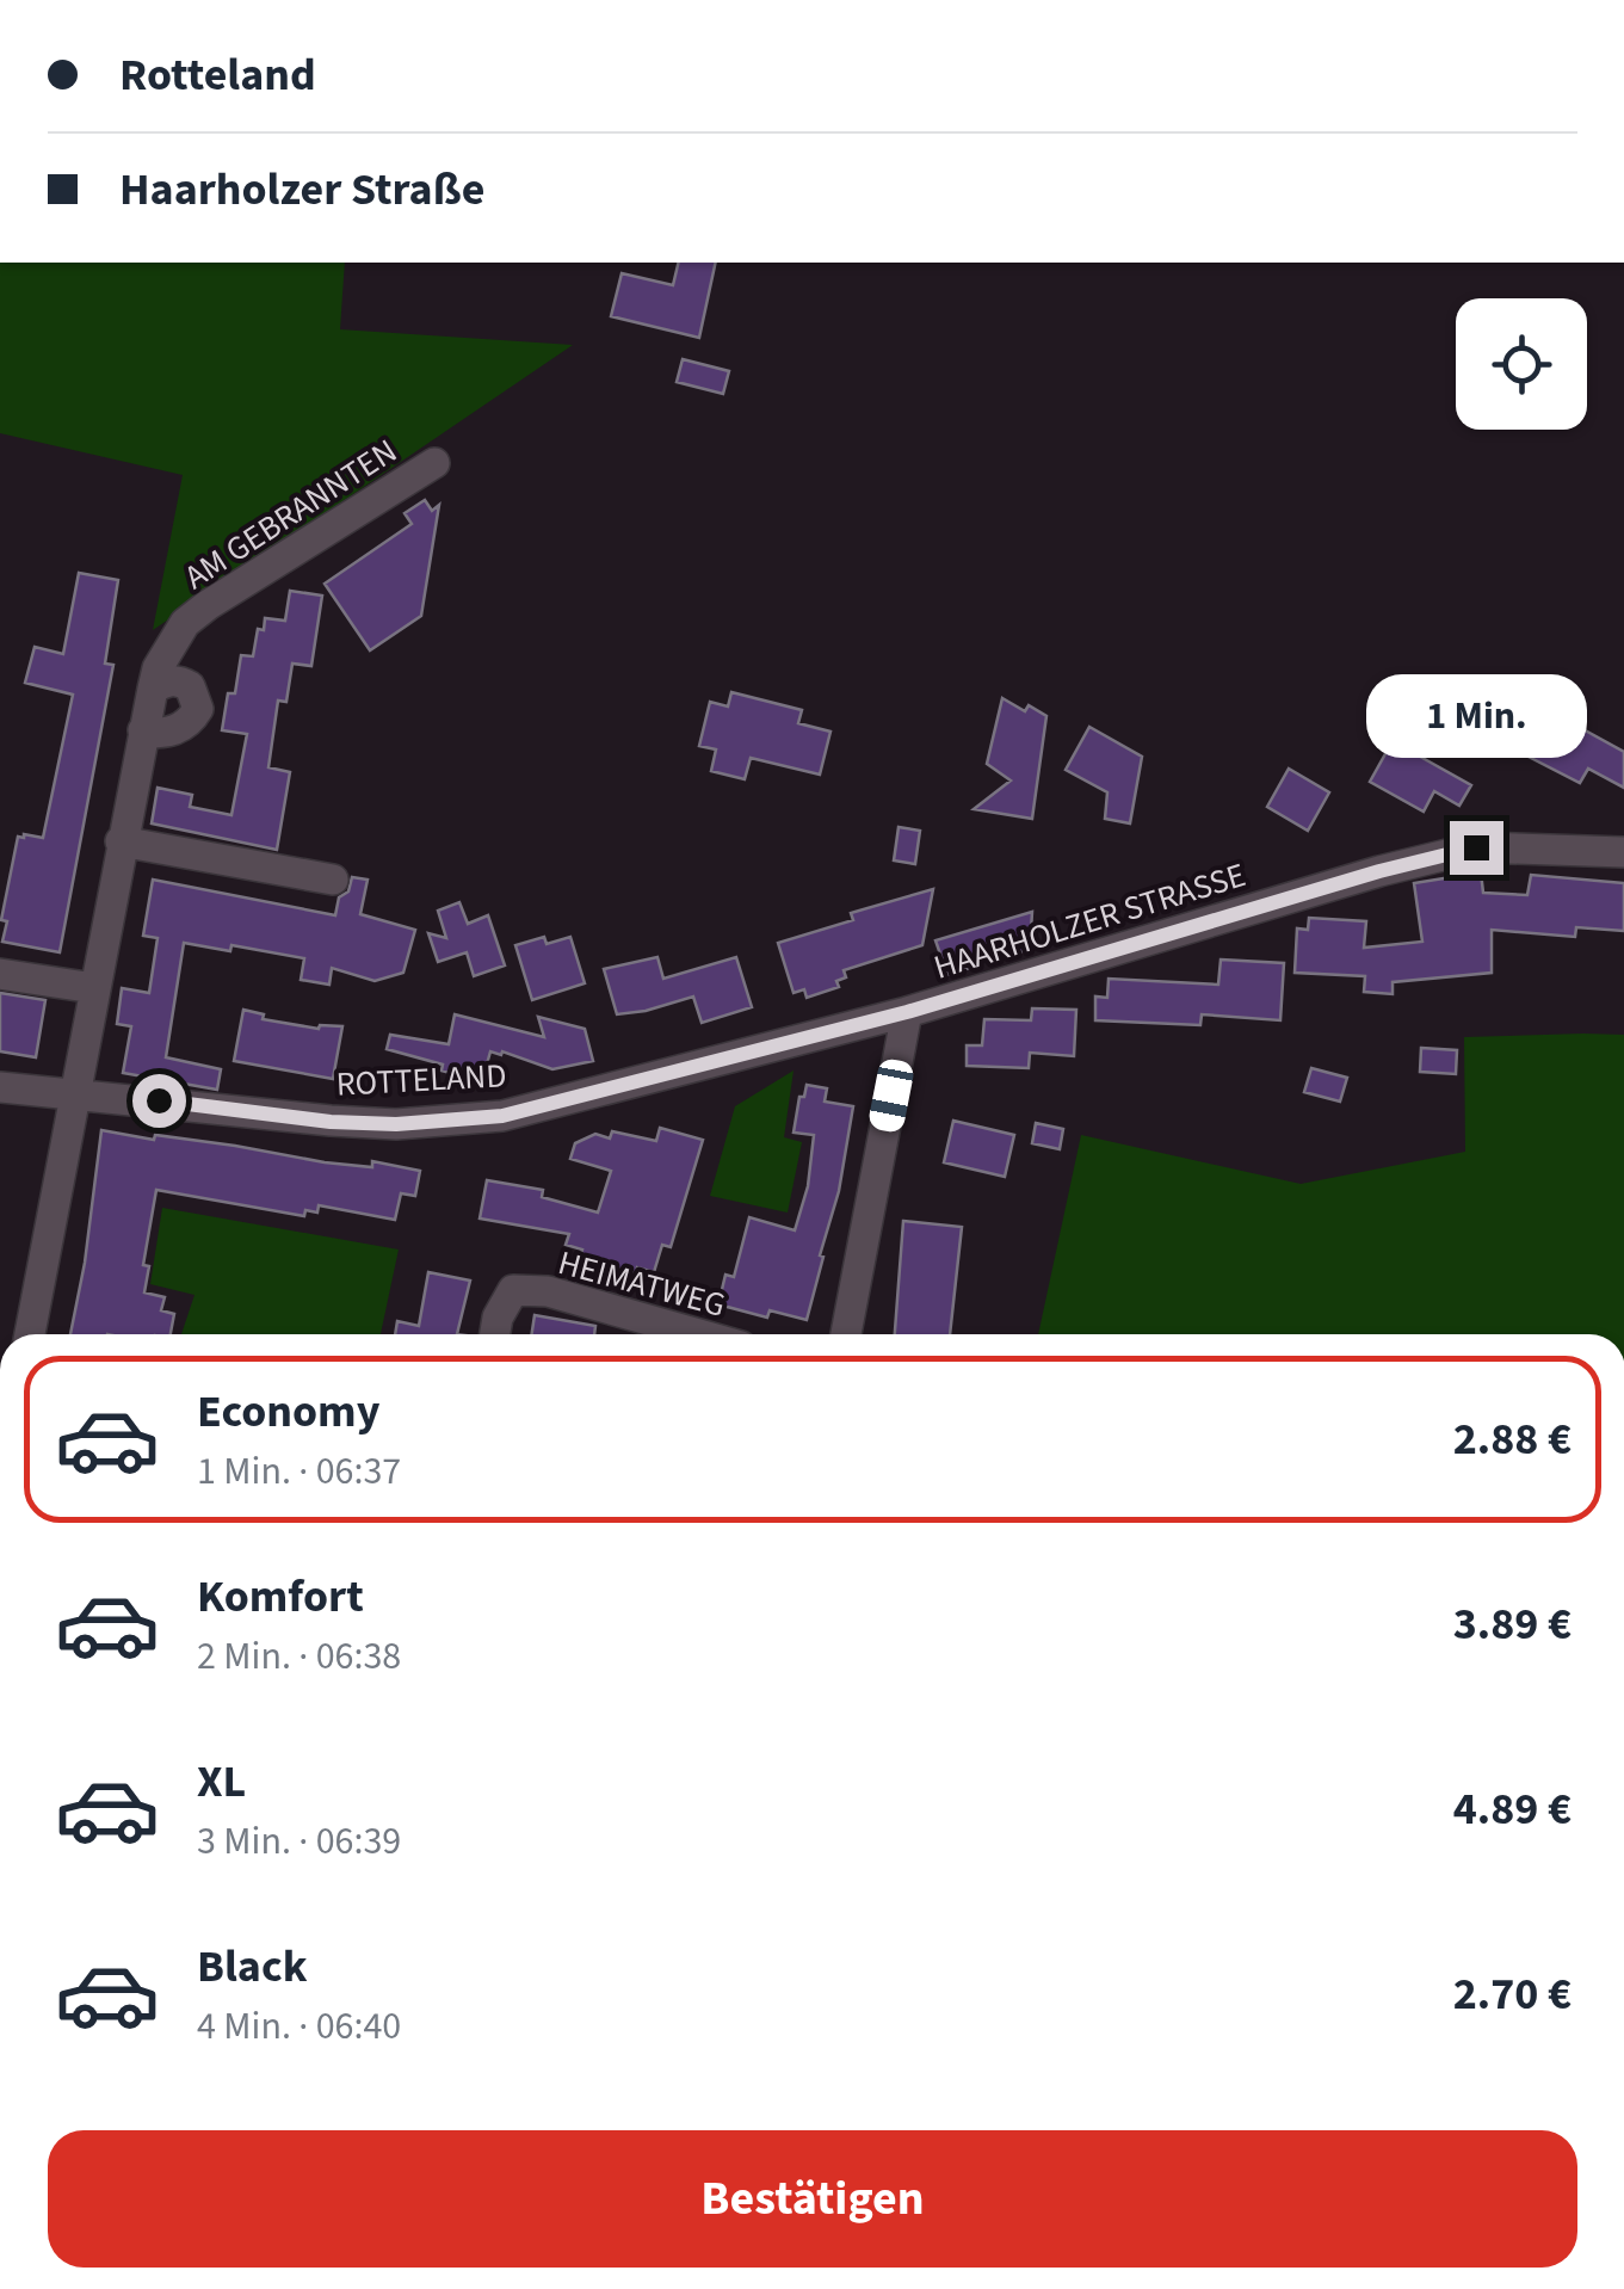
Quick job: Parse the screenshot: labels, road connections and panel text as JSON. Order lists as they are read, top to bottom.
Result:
{
  "streets": {
    "street": [
      "AM GEBRANNTEN",
      "HAARHOLZER STRASSE",
      "ROTTELAND",
      "HEIMATWEG"
    ]
  },
  "crossings": [
    ["AM GEBRANNTEN", "ROTTELAND"],
    ["HAARHOLZER STRASSE", "ROTTELAND"]
  ],
  "page": {
    "banner": ["Rotteland", "Haarholzer Straße"],
    "bubble": "1 Min.",
    "list": [
      {
        "name": "Economy",
        "note": "1 Min. · 06:37",
        "value": "2.88 €"
      },
      {
        "name": "Komfort",
        "note": "2 Min. · 06:38",
        "value": "3.89 €"
      },
      {
        "name": "XL",
        "note": "3 Min. · 06:39",
        "value": "4.89 €"
      },
      {
        "name": "Black",
        "note": "4 Min. · 06:40",
        "value": "2.70 €"
      }
    ],
    "buttons": "Bestätigen"
  }
}
